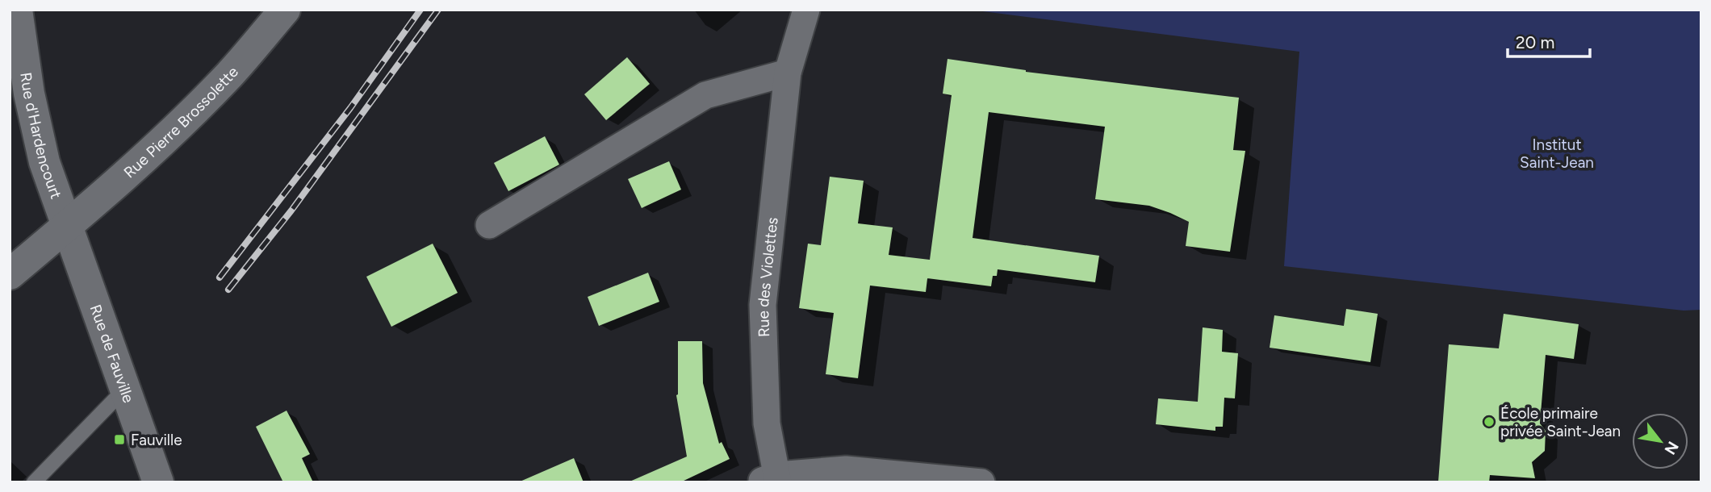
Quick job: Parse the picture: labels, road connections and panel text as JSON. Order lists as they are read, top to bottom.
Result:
{
  "streets": {
    "main road": ["Rue Pierre Brossolette", "Rue d'Hardencourt", "Rue de Fauville"],
    "street": ["Rue des Violettes"]
  },
  "crossings": [
    ["Rue Pierre Brossolette", "Rue d'Hardencourt"],
    ["Rue Pierre Brossolette", "Rue de Fauville"],
    ["Rue d'Hardencourt", "Rue de Fauville"]
  ],
  "parks": ["Institut Saint-Jean"],
  "places": {
    "other": ["École primaire privée Saint-Jean"],
    "transit": ["Fauville"]
  },
  "scale_bar": "20 m",
  "north": "bottom right"
}
